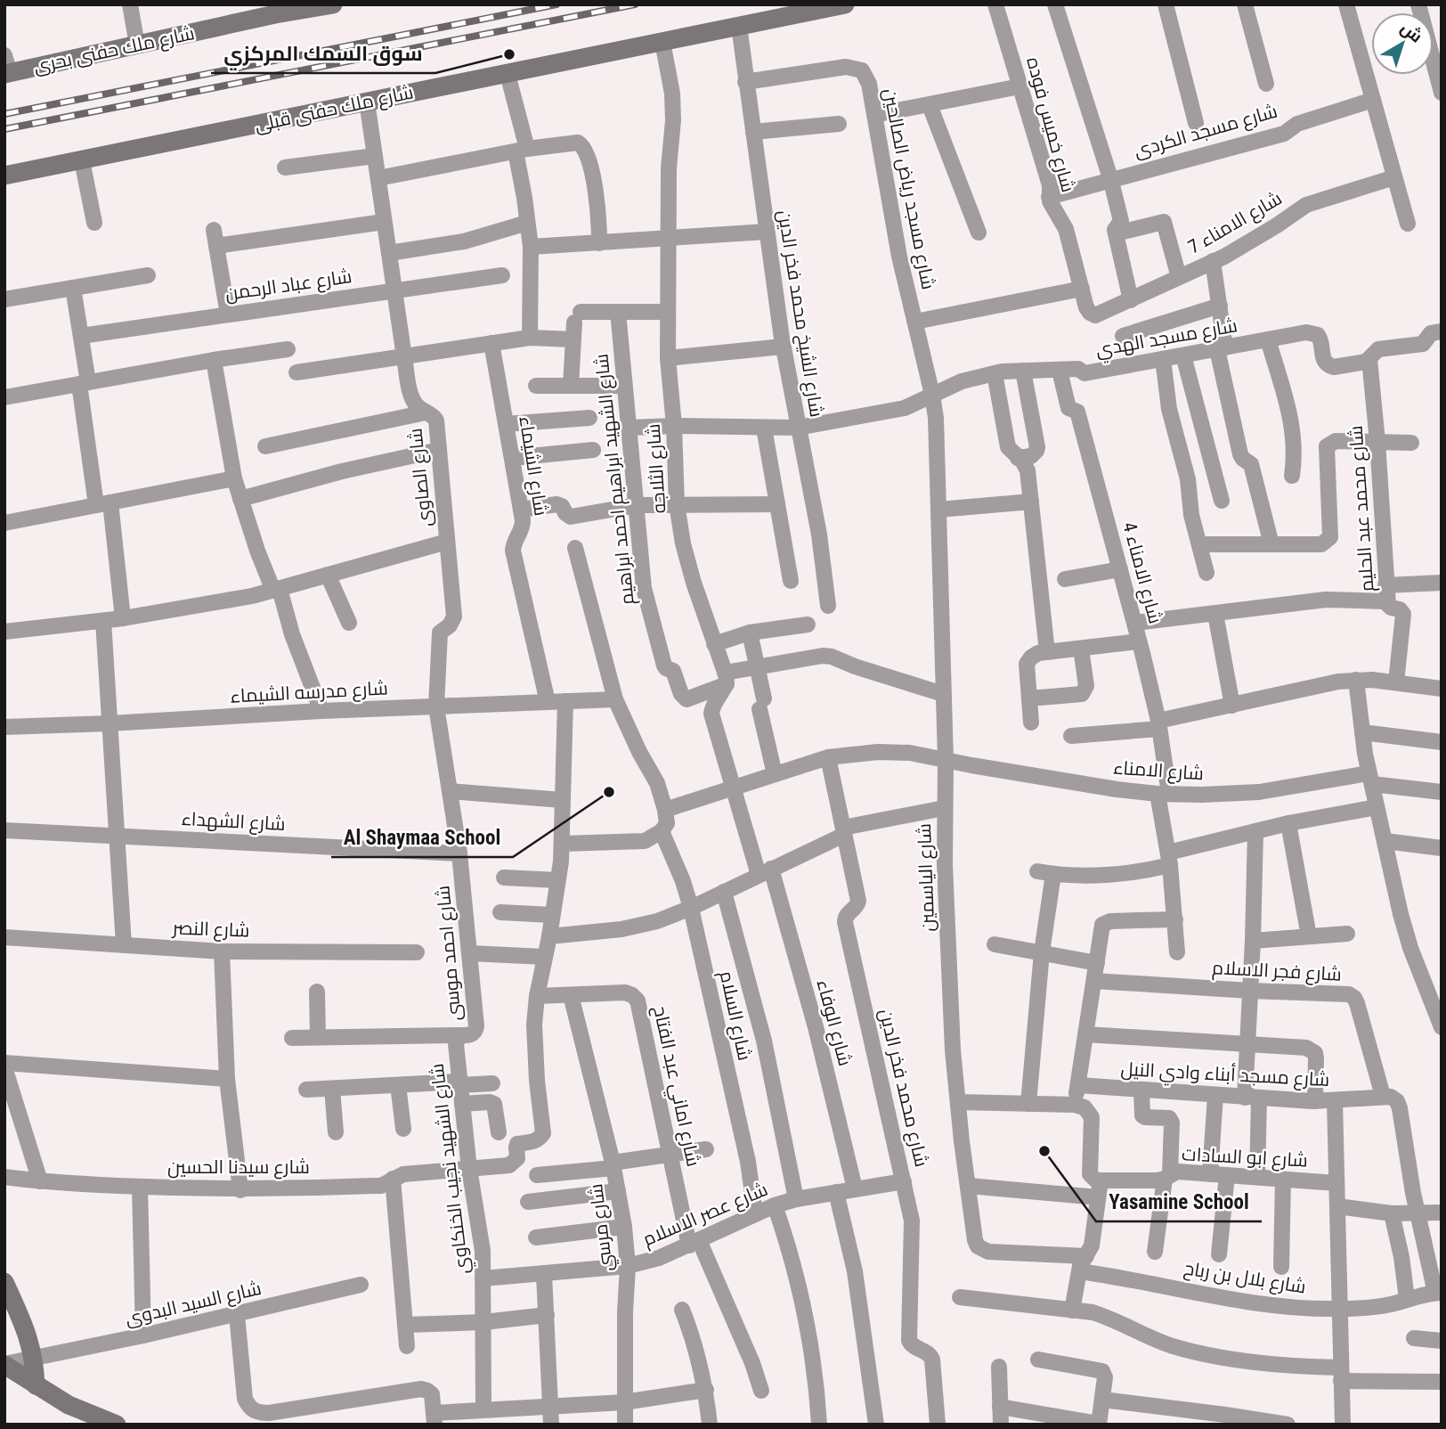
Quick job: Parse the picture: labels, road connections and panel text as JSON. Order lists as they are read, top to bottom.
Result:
{
  "streets": {
    "street": [
      "شارع ملك حفنى بحرى",
      "شارع ملك حفنى قبلى",
      "شارع خميس فوده",
      "شارع مسجد الكردى",
      "شارع مسجد رياض الصالحين",
      "شارع الامناء 7",
      "شارع عباد الرحمن",
      "شارع الشيخ محمد فخر الدين",
      "شارع مسجد الهدي",
      "شارع الشيماء",
      "شارع الثلاجه",
      "شارع الصاوى",
      "شارع الشهيد ابراهيم احمد ابراهيم",
      "شارع محمد عبد الحليم",
      "شارع الامناء 4",
      "شارع مدرسه الشيماء",
      "شارع الامناء",
      "شارع الشهداء",
      "شارع الياسمين",
      "شارع النصر",
      "شارع احمد موسى",
      "شارع فجر الاسلام",
      "شارع السلام",
      "شارع الوفاء",
      "شارع مسجد أبناء وادي النيل",
      "شارع اماني عبد الفتاح",
      "شارع محمد فخر الدين",
      "شارع ابو السادات",
      "شارع سيدنا الحسين",
      "شارع الشهيد نجيب الخنكاوي",
      "شارع عصر الاسلام",
      "شارع مرسي",
      "شارع بلال بن رباح",
      "شارع السيد البدوى"
    ]
  },
  "crossings": [
    ["شارع ملك حفنى قبلى", "شارع الشيخ محمد فخر الدين"],
    ["شارع ملك حفنى قبلى", "شارع الثلاجه"],
    ["شارع ملك حفنى قبلى", "شارع الصاوى"],
    ["شارع خميس فوده", "شارع مسجد الكردى"],
    ["شارع خميس فوده", "شارع الامناء 7"],
    ["شارع مسجد رياض الصالحين", "شارع الشيخ محمد فخر الدين"],
    ["شارع مسجد رياض الصالحين", "شارع مسجد الهدي"],
    ["شارع مسجد رياض الصالحين", "شارع الياسمين"],
    ["شارع عباد الرحمن", "شارع الصاوى"],
    ["شارع الشيخ محمد فخر الدين", "شارع مسجد الهدي"],
    ["شارع مسجد الهدي", "شارع الثلاجه"],
    ["شارع مسجد الهدي", "شارع الشهيد ابراهيم احمد ابراهيم"],
    ["شارع مسجد الهدي", "شارع محمد عبد الحليم"],
    ["شارع مسجد الهدي", "شارع الامناء 4"],
    ["شارع مسجد الهدي", "شارع الياسمين"],
    ["شارع الشيماء", "شارع مدرسه الشيماء"],
    ["شارع الثلاجه", "شارع الشهيد ابراهيم احمد ابراهيم"],
    ["شارع الصاوى", "شارع مدرسه الشيماء"],
    ["شارع الصاوى", "شارع احمد موسى"],
    ["شارع الامناء 4", "شارع الامناء"],
    ["شارع مدرسه الشيماء", "شارع احمد موسى"],
    ["شارع الامناء", "شارع الياسمين"],
    ["شارع الامناء", "شارع محمد فخر الدين"],
    ["شارع الشهداء", "شارع احمد موسى"],
    ["شارع احمد موسى", "شارع الشهيد نجيب الخنكاوي"],
    ["شارع فجر الاسلام", "شارع مسجد أبناء وادي النيل"],
    ["شارع السلام", "شارع عصر الاسلام"],
    ["شارع الوفاء", "شارع عصر الاسلام"],
    ["شارع اماني عبد الفتاح", "شارع سيدنا الحسين"],
    ["شارع اماني عبد الفتاح", "شارع عصر الاسلام"],
    ["شارع اماني عبد الفتاح", "شارع مرسي"],
    ["شارع محمد فخر الدين", "شارع عصر الاسلام"],
    ["شارع سيدنا الحسين", "شارع الشهيد نجيب الخنكاوي"],
    ["شارع الشهيد نجيب الخنكاوي", "شارع عصر الاسلام"],
    ["شارع عصر الاسلام", "شارع مرسي"]
  ],
  "places": ["سوق السمك المركزي", "Al Shaymaa School", "Yasamine School"],
  "north": "top right"
}
